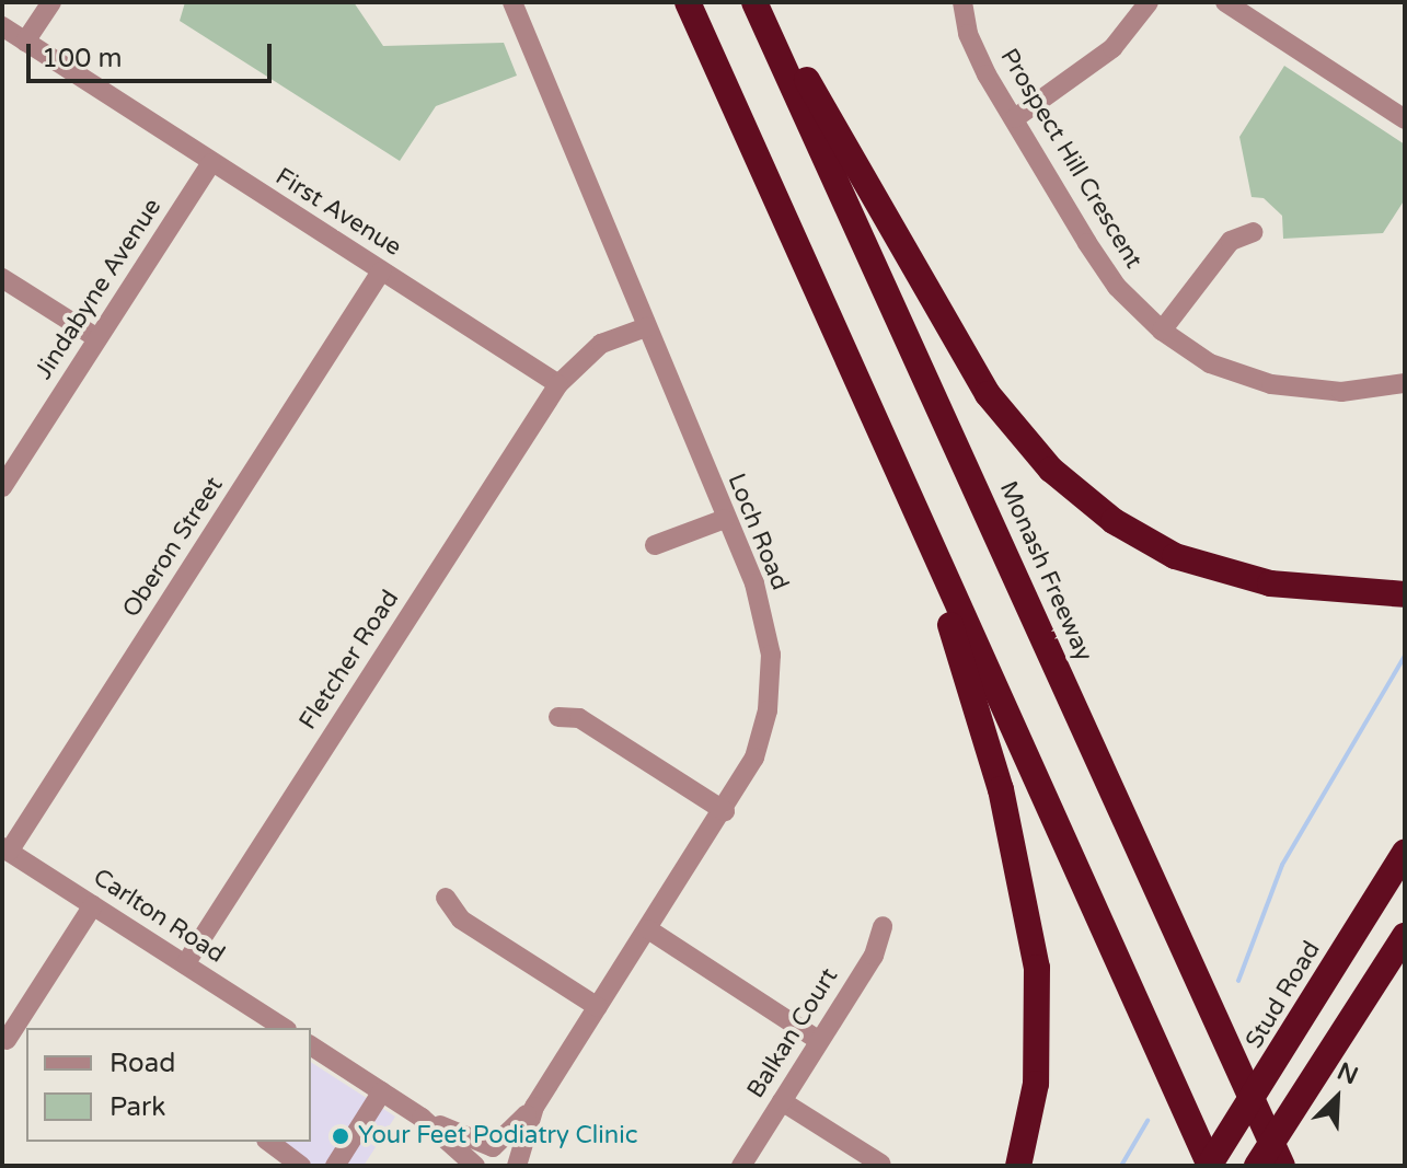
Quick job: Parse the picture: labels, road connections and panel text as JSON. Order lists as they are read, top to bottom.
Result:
{
  "streets": {
    "highway": ["Monash Freeway", "Stud Road"],
    "street": [
      "Prospect Hill Crescent",
      "First Avenue",
      "Jindabyne Avenue",
      "Loch Road",
      "Oberon Street",
      "Fletcher Road",
      "Carlton Road",
      "Balkan Court"
    ]
  },
  "crossings": [
    ["First Avenue", "Jindabyne Avenue"],
    ["First Avenue", "Oberon Street"],
    ["First Avenue", "Fletcher Road"],
    ["Oberon Street", "Carlton Road"],
    ["Fletcher Road", "Carlton Road"]
  ],
  "places": ["Your Feet Podiatry Clinic"],
  "legend": ["Road", "Park"],
  "scale_bar": "100 m",
  "north": "top right"
}
